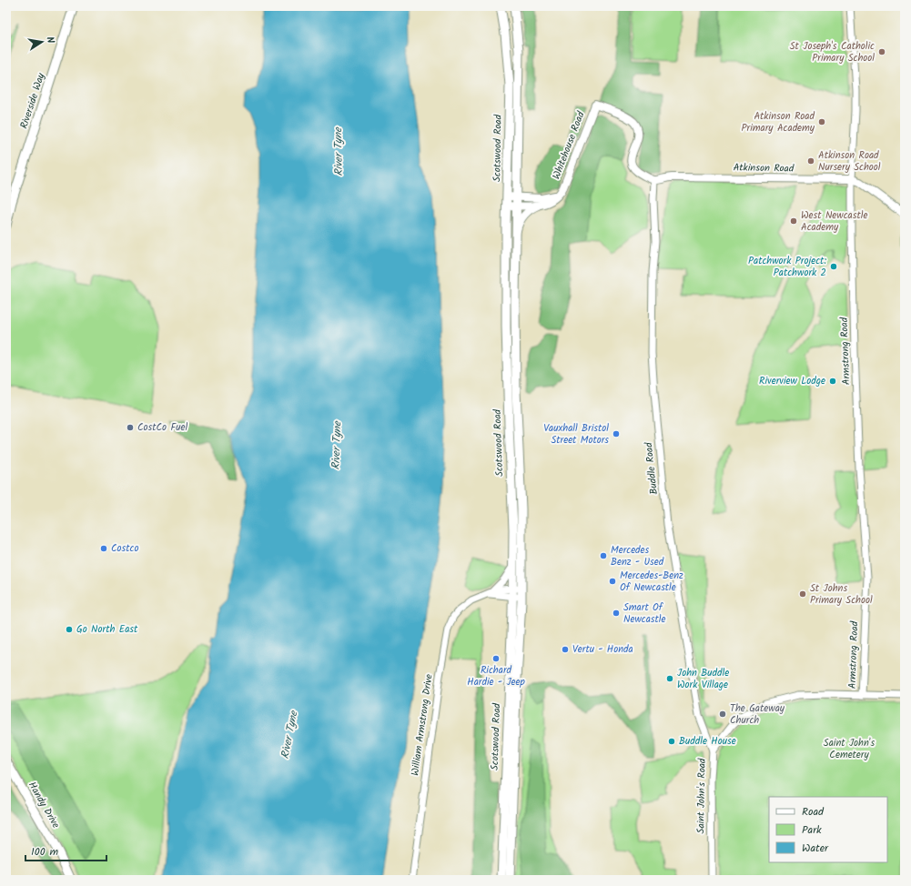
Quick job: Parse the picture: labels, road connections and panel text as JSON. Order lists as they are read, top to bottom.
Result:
{
  "streets": {
    "main road": [
      "Riverside Way",
      "Whitehouse Road",
      "Scotswood Road",
      "Atkinson Road",
      "Handy Drive"
    ],
    "street": [
      "Armstrong Road",
      "Buddle Road",
      "William Armstrong Drive",
      "Saint John's Road"
    ]
  },
  "crossings": [
    ["Whitehouse Road", "Scotswood Road"],
    ["Whitehouse Road", "Atkinson Road"],
    ["Whitehouse Road", "Buddle Road"],
    ["Scotswood Road", "William Armstrong Drive"],
    ["Atkinson Road", "Armstrong Road"],
    ["Atkinson Road", "Buddle Road"],
    ["Armstrong Road", "Saint John's Road"],
    ["Buddle Road", "Saint John's Road"]
  ],
  "water": ["River Tyne"],
  "parks": ["Saint John's Cemetery"],
  "places": [
    "St Joseph's Catholic Primary School",
    "Atkinson Road Primary Academy",
    "Atkinson Road Nursery School",
    "West Newcastle Academy",
    "Patchwork Project: Patchwork 2",
    "Riverview Lodge",
    "CostCo Fuel",
    "Vauxhall Bristol Street Motors",
    "Costco",
    "Mercedes Benz - Used",
    "Mercedes-Benz Of Newcastle",
    "St Johns Primary School",
    "Smart Of Newcastle",
    "Go North East",
    "Vertu - Honda",
    "Richard Hardie - Jeep",
    "John Buddle Work Village",
    "The Gateway Church",
    "Buddle House"
  ],
  "legend": ["Road", "Park", "Water"],
  "scale_bar": "100 m",
  "north": "right"
}
